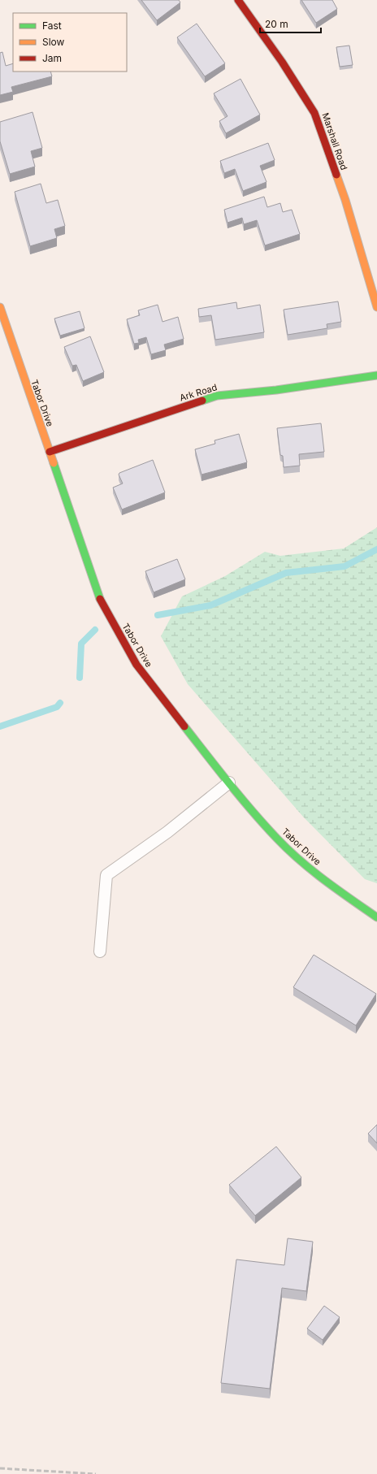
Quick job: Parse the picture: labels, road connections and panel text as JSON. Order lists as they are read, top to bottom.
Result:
{
  "streets": {
    "street": ["Marshall Road", "Ark Road", "Tabor Drive"]
  },
  "crossings": [
    ["Ark Road", "Tabor Drive"]
  ],
  "legend": ["Fast", "Slow", "Jam"],
  "scale_bar": "20 m"
}
